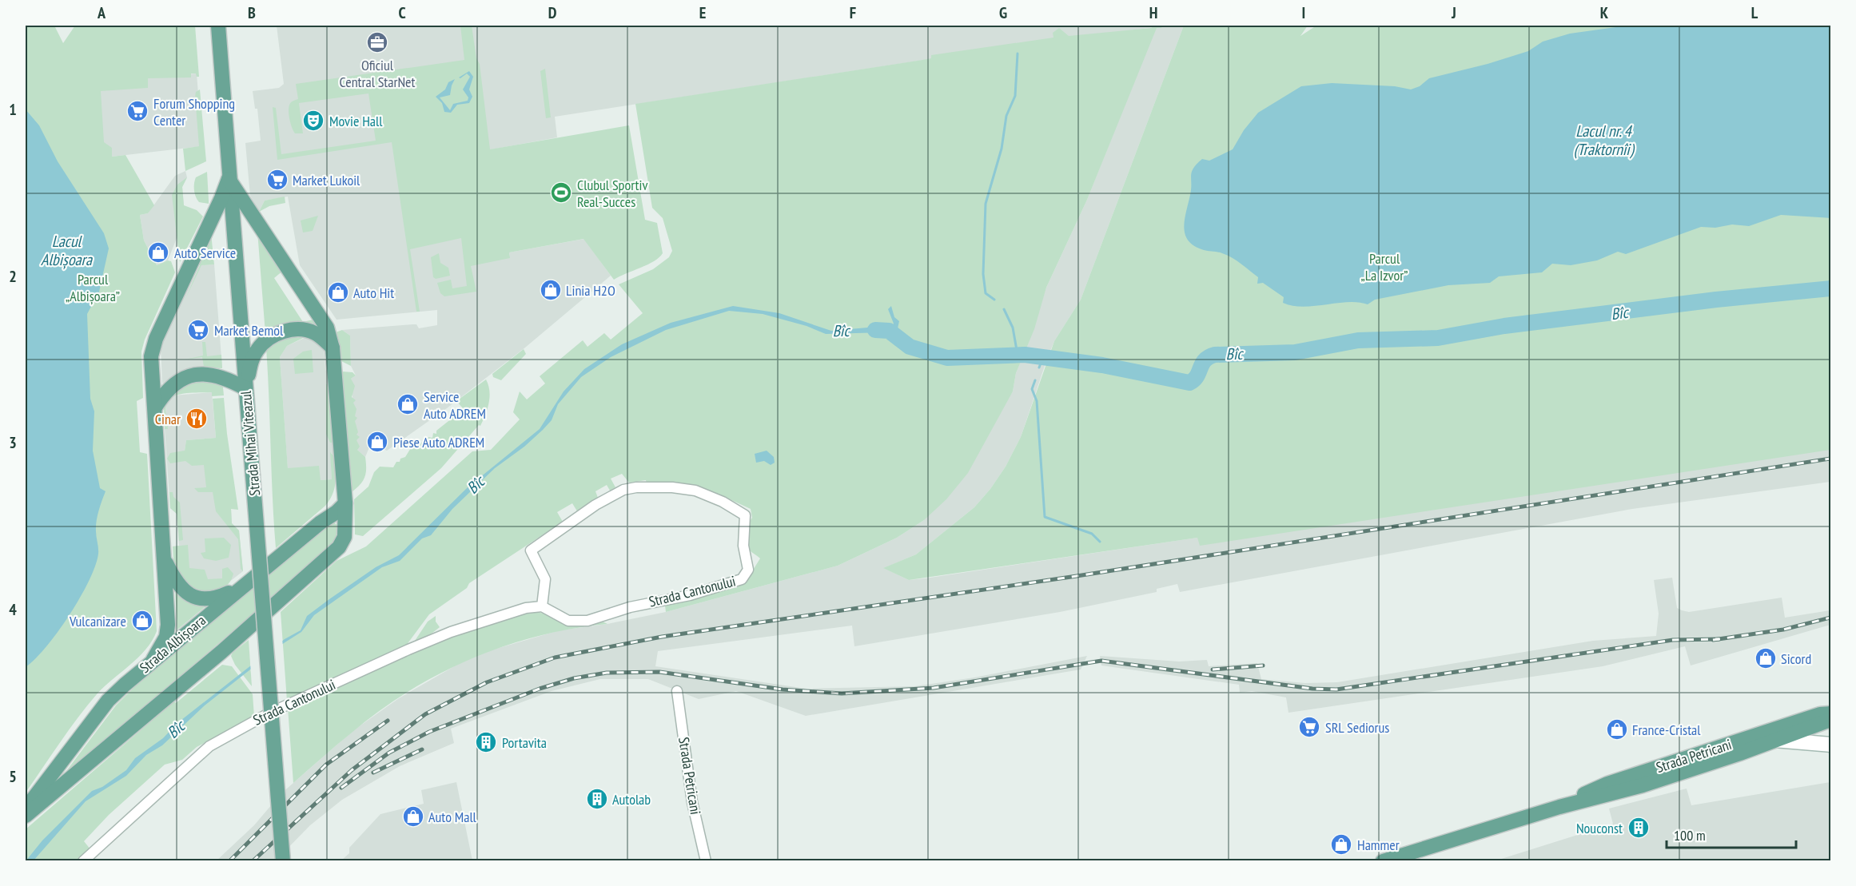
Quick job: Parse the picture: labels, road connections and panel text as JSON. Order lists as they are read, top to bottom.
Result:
{
  "streets": {
    "main road": ["Strada Mihai Viteazul", "Strada Albișoara", "Strada Petricani"],
    "street": ["Strada Cantonului"]
  },
  "water": ["Lacul nr. 4 (Traktornîi)", "Lacul Albișoara", "Bîc"],
  "parks": ["Parcul „La Izvor”", "Parcul „Albișoara”"],
  "places": {
    "office": ["Oficiul Central StarNet"],
    "supermarket": [
      "Forum Shopping Center",
      "Market Lukoil",
      "Market Bemol",
      "SRL Sediorus"
    ],
    "theatre": ["Movie Hall"],
    "sports": ["Clubul Sportiv Real-Succes"],
    "shop": [
      "Auto Service",
      "Linia H2O",
      "Auto Hit",
      "Service Auto ADREM",
      "Piese Auto ADREM",
      "Vulcanizare",
      "Sicord",
      "France-Cristal",
      "Auto Mall",
      "Hammer"
    ],
    "restaurant": ["Cinar"],
    "building": ["Portavita", "Autolab", "Nouconst"]
  },
  "scale_bar": "100 m",
  "grid": {
    "columns": [
      "A",
      "B",
      "C",
      "D",
      "E",
      "F",
      "G",
      "H",
      "I",
      "J",
      "K",
      "L"
    ],
    "rows": [
      "1",
      "2",
      "3",
      "4",
      "5"
    ]
  }
}
